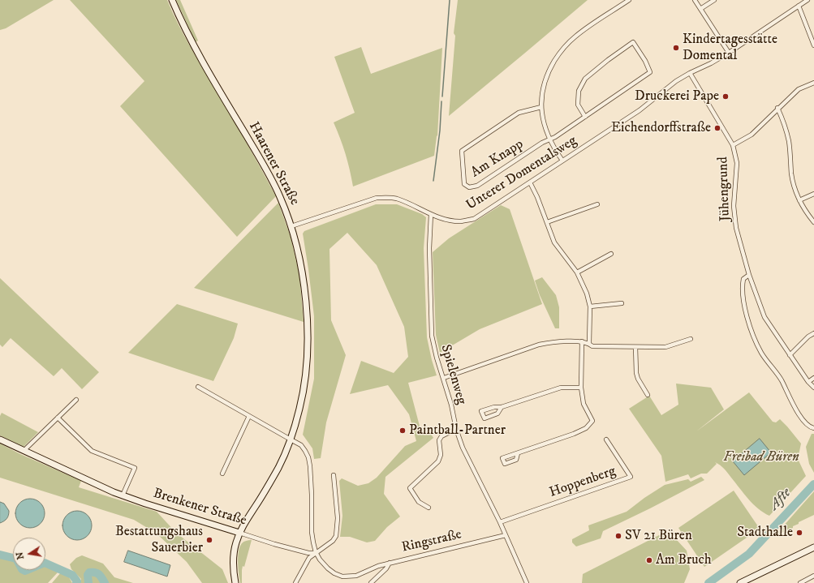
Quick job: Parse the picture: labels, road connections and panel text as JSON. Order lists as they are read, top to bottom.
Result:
{
  "streets": {
    "main road": ["Haarener Straße", "Brenkener Straße"],
    "street": [
      "Am Knapp",
      "Unterer Domentalsweg",
      "Jühengrund",
      "Spielenweg",
      "Hoppenberg",
      "Ringstraße"
    ]
  },
  "crossings": [
    ["Haarener Straße", "Unterer Domentalsweg"],
    ["Haarener Straße", "Brenkener Straße"],
    ["Unterer Domentalsweg", "Jühengrund"],
    ["Unterer Domentalsweg", "Spielenweg"],
    ["Spielenweg", "Hoppenberg"],
    ["Spielenweg", "Ringstraße"]
  ],
  "water": ["Afte"],
  "parks": ["Freibad Büren"],
  "places": [
    "Kindertagesstätte Domental",
    "Druckerei Pape",
    "Eichendorffstraße",
    "Paintball-Partner",
    "Stadthalle",
    "SV 21 Büren",
    "Bestattungshaus Sauerbier",
    "Am Bruch"
  ],
  "north": "left"
}
